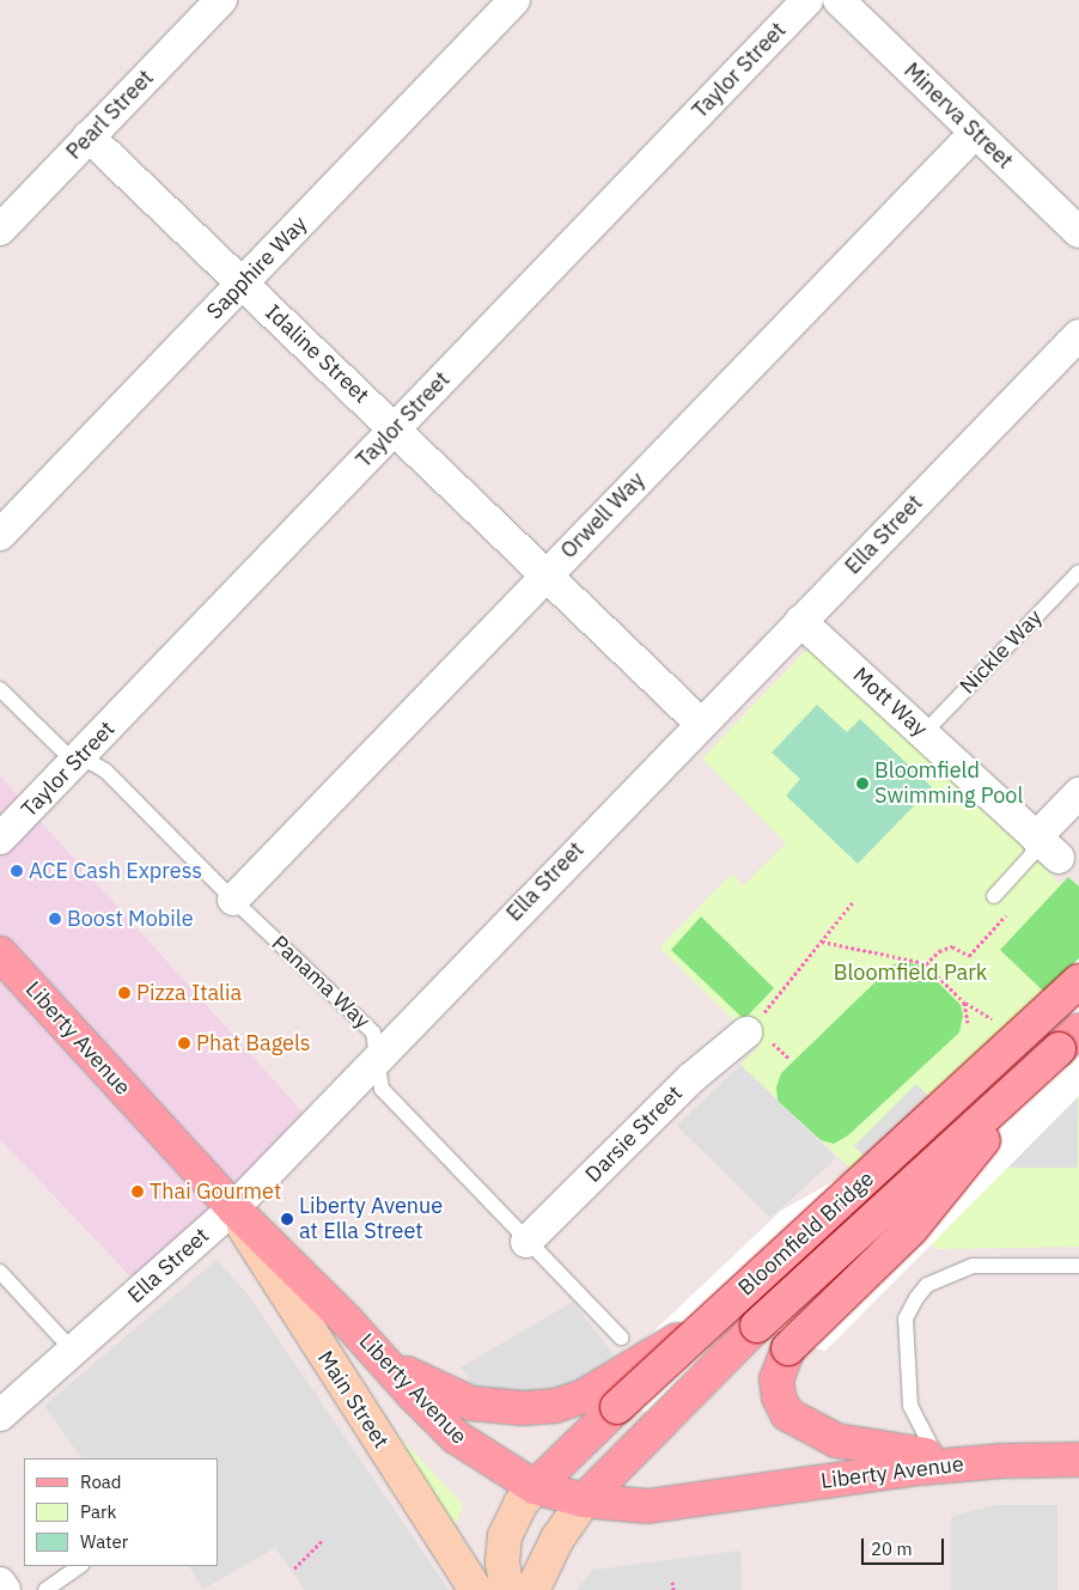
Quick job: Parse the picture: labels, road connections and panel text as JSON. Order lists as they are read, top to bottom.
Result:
{
  "streets": {
    "main road": ["Liberty Avenue", "Bloomfield Bridge", "Main Street"],
    "street": [
      "Taylor Street",
      "Pearl Street",
      "Minerva Street",
      "Sapphire Way",
      "Idaline Street",
      "Orwell Way",
      "Ella Street",
      "Mott Way",
      "Darsie Street"
    ],
    "lane": ["Nickle Way", "Panama Way"]
  },
  "crossings": [
    ["Taylor Street", "Idaline Street"],
    ["Taylor Street", "Panama Way"],
    ["Pearl Street", "Idaline Street"],
    ["Minerva Street", "Orwell Way"],
    ["Sapphire Way", "Idaline Street"],
    ["Idaline Street", "Orwell Way"],
    ["Idaline Street", "Ella Street"],
    ["Orwell Way", "Panama Way"],
    ["Ella Street", "Mott Way"],
    ["Ella Street", "Panama Way"],
    ["Ella Street", "Liberty Avenue"],
    ["Ella Street", "Main Street"],
    ["Nickle Way", "Mott Way"],
    ["Panama Way", "Darsie Street"],
    ["Liberty Avenue", "Bloomfield Bridge"],
    ["Liberty Avenue", "Main Street"]
  ],
  "parks": ["Bloomfield Park"],
  "places": [
    "Bloomfield Swimming Pool",
    "ACE Cash Express",
    "Boost Mobile",
    "Pizza Italia",
    "Phat Bagels",
    "Thai Gourmet",
    "Liberty Avenue at Ella Street"
  ],
  "legend": ["Road", "Park", "Water"],
  "scale_bar": "20 m"
}
